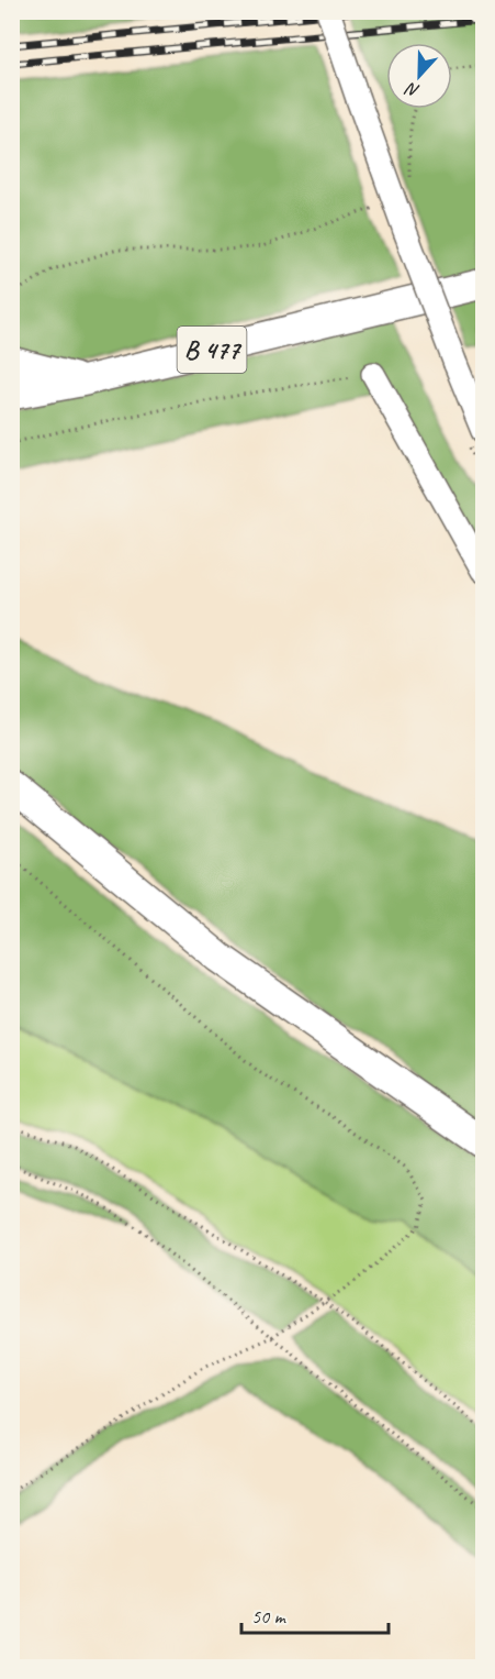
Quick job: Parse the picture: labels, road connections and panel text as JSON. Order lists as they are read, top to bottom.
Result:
{
  "streets": {
    "main road": ["B 477"]
  },
  "scale_bar": "50 m",
  "north": "bottom"
}
